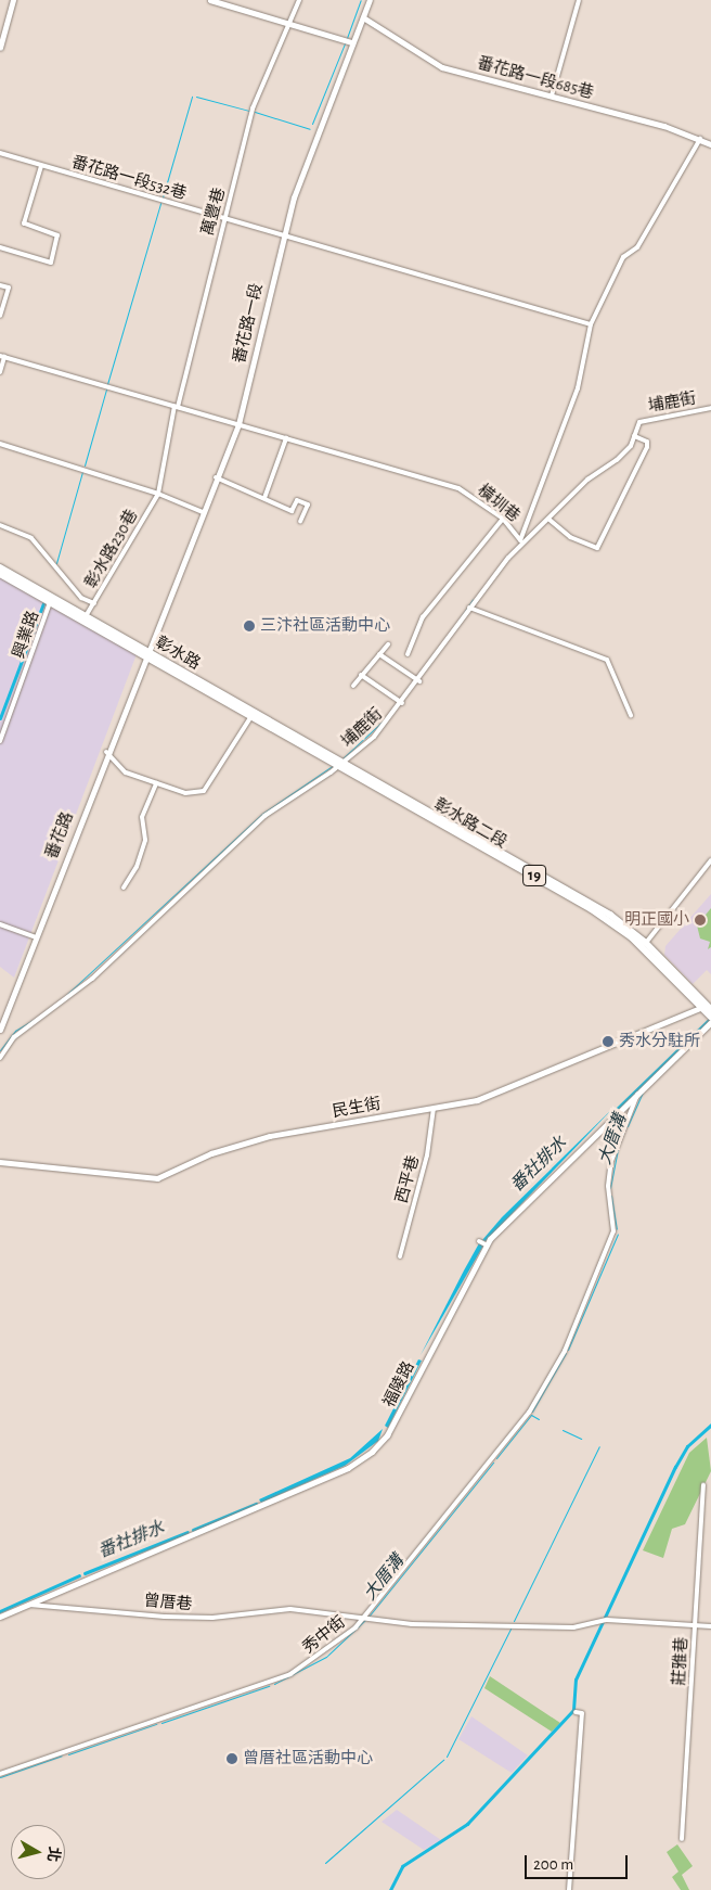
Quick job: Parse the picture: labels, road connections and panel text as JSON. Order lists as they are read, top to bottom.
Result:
{
  "streets": {
    "main road": [
      "番花路一段",
      "彰水路",
      "彰水路二段",
      "番花路",
      "19"
    ],
    "street": [
      "番花路一段685巷",
      "番花路一段532巷",
      "萬豐巷",
      "埔鹿街",
      "橫圳巷",
      "彰水路230巷",
      "興業路",
      "民生街",
      "西平巷",
      "福陵路",
      "曾厝巷",
      "秀中街",
      "莊雅巷"
    ]
  },
  "crossings": [
    ["番花路一段685巷", "番花路一段"],
    ["番花路一段685巷", "橫圳巷"],
    ["番花路一段532巷", "萬豐巷"],
    ["番花路一段532巷", "番花路一段"],
    ["萬豐巷", "橫圳巷"],
    ["萬豐巷", "彰水路230巷"],
    ["番花路一段", "橫圳巷"],
    ["番花路一段", "彰水路"],
    ["番花路一段", "番花路"],
    ["埔鹿街", "彰水路"],
    ["埔鹿街", "彰水路二段"],
    ["彰水路230巷", "彰水路"],
    ["興業路", "彰水路"],
    ["彰水路", "彰水路二段"],
    ["彰水路", "番花路"],
    ["彰水路二段", "民生街"],
    ["彰水路二段", "福陵路"],
    ["民生街", "西平巷"],
    ["民生街", "福陵路"],
    ["福陵路", "曾厝巷"],
    ["曾厝巷", "秀中街"],
    ["秀中街", "莊雅巷"]
  ],
  "water": ["大厝溝", "番社排水"],
  "places": [
    "三汴社區活動中心",
    "明正國小",
    "秀水分駐所",
    "曾厝社區活動中心"
  ],
  "scale_bar": "200 m",
  "north": "right"
}
